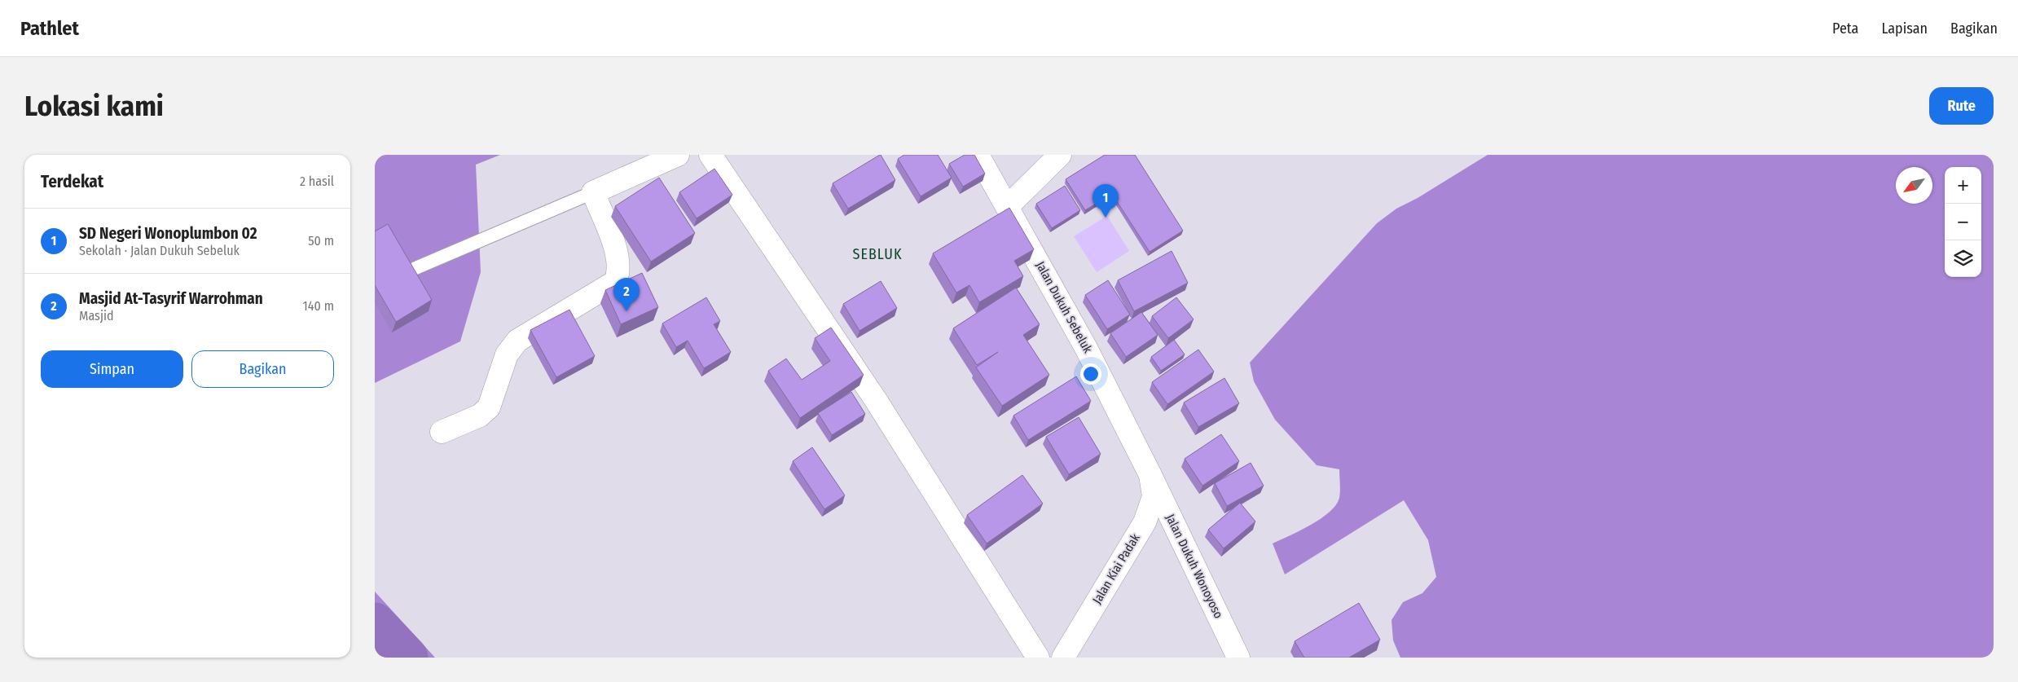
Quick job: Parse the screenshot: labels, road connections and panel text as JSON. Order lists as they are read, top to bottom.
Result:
{
  "streets": {
    "street": ["Jalan Dukuh Sebeluk", "Jalan Dukuh Wonoyoso", "Jalan Kiai Padak"]
  },
  "crossings": [
    ["Jalan Dukuh Sebeluk", "Jalan Dukuh Wonoyoso"],
    ["Jalan Dukuh Sebeluk", "Jalan Kiai Padak"],
    ["Jalan Dukuh Wonoyoso", "Jalan Kiai Padak"]
  ],
  "districts": ["SEBLUK"],
  "north": "bottom left",
  "page": {
    "header": "Pathlet",
    "nav": ["Peta", "Lapisan", "Bagikan"],
    "buttons": [
      "Rute",
      ["Simpan", "Bagikan"]
    ],
    "title": "Lokasi kami",
    "heading": ["Terdekat", "2 hasil"],
    "map_buttons": ["+", "−"],
    "pins": ["1", "2"],
    "list": [
      {
        "mark": "1",
        "name": "SD Negeri Wonoplumbon 02",
        "note": "Sekolah · Jalan Dukuh Sebeluk",
        "value": "50 m"
      },
      {
        "mark": "2",
        "name": "Masjid At-Tasyrif Warrohman",
        "note": "Masjid",
        "value": "140 m"
      }
    ]
  }
}
